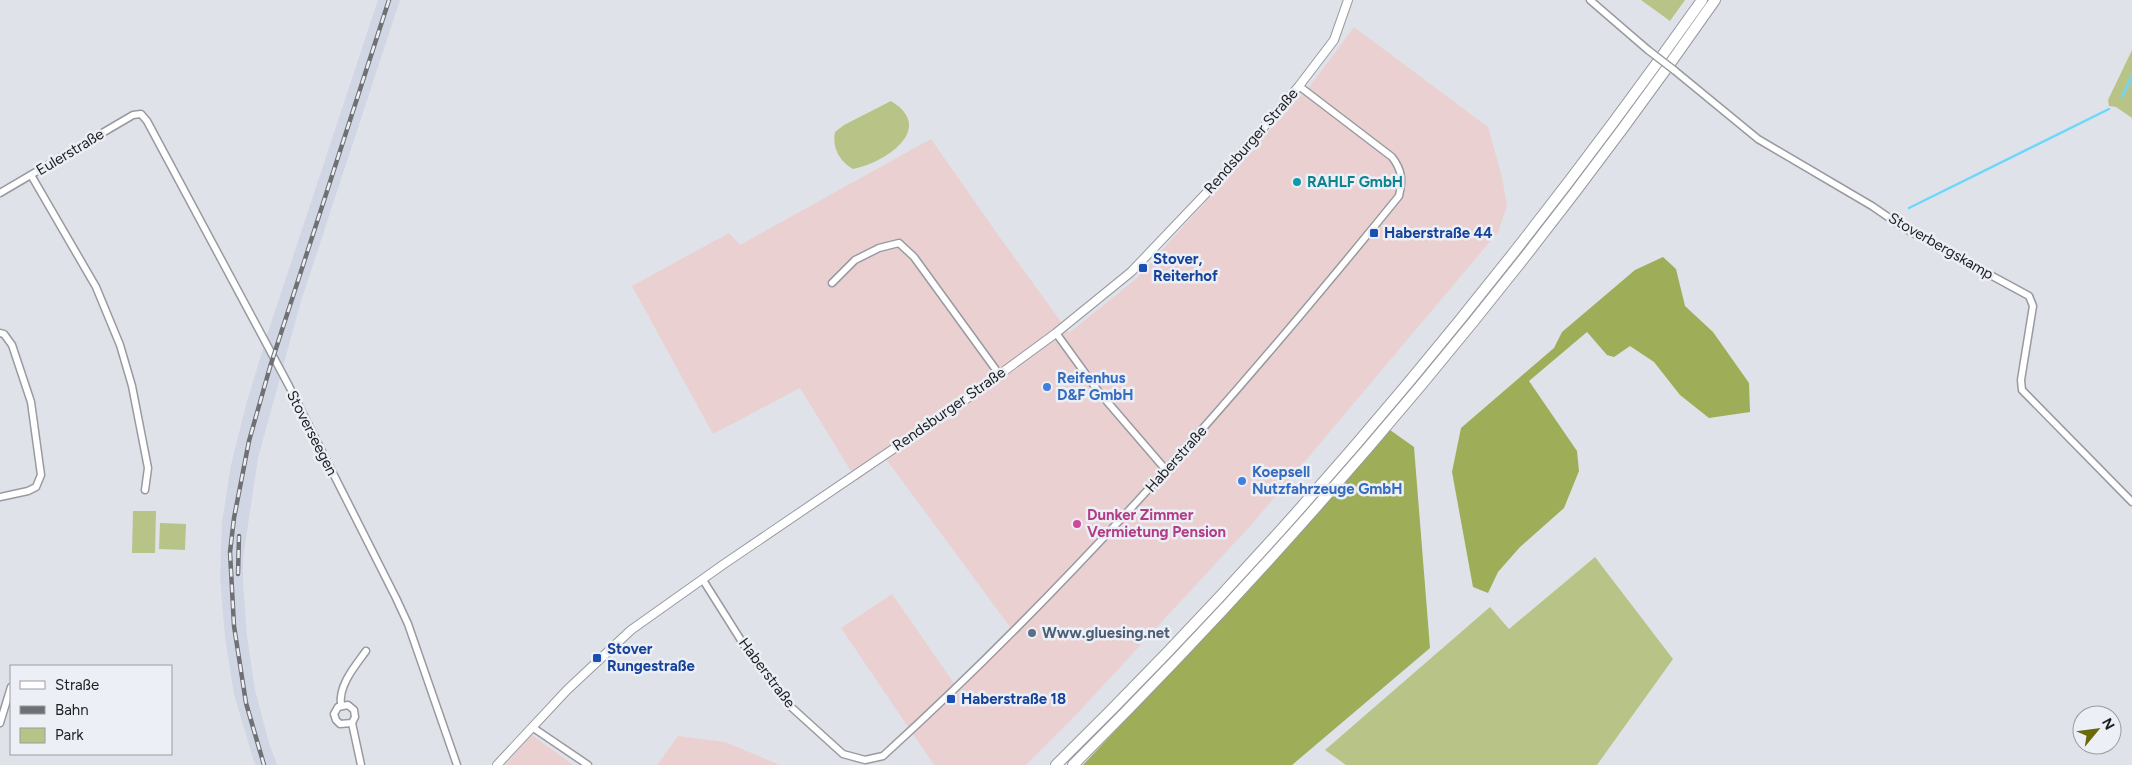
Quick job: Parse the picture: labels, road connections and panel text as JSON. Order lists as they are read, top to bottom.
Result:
{
  "streets": {
    "street": [
      "Rendsburger Straße",
      "Eulerstraße",
      "Stoverbergskamp",
      "Stoverseegen",
      "Haberstraße"
    ]
  },
  "crossings": [
    ["Rendsburger Straße", "Haberstraße"],
    ["Eulerstraße", "Stoverseegen"]
  ],
  "places": {
    "other": [
      "RAHLF GmbH",
      "Reifenhus D&F GmbH",
      "Koepsell Nutzfahrzeuge GmbH",
      "Dunker Zimmer Vermietung Pension",
      "Www.gluesing.net"
    ],
    "transit": [
      "Haberstraße 44",
      "Stover, Reiterhof",
      "Stover Rungestraße",
      "Haberstraße 18"
    ]
  },
  "legend": ["Straße", "Bahn", "Park"],
  "north": "top right"
}
